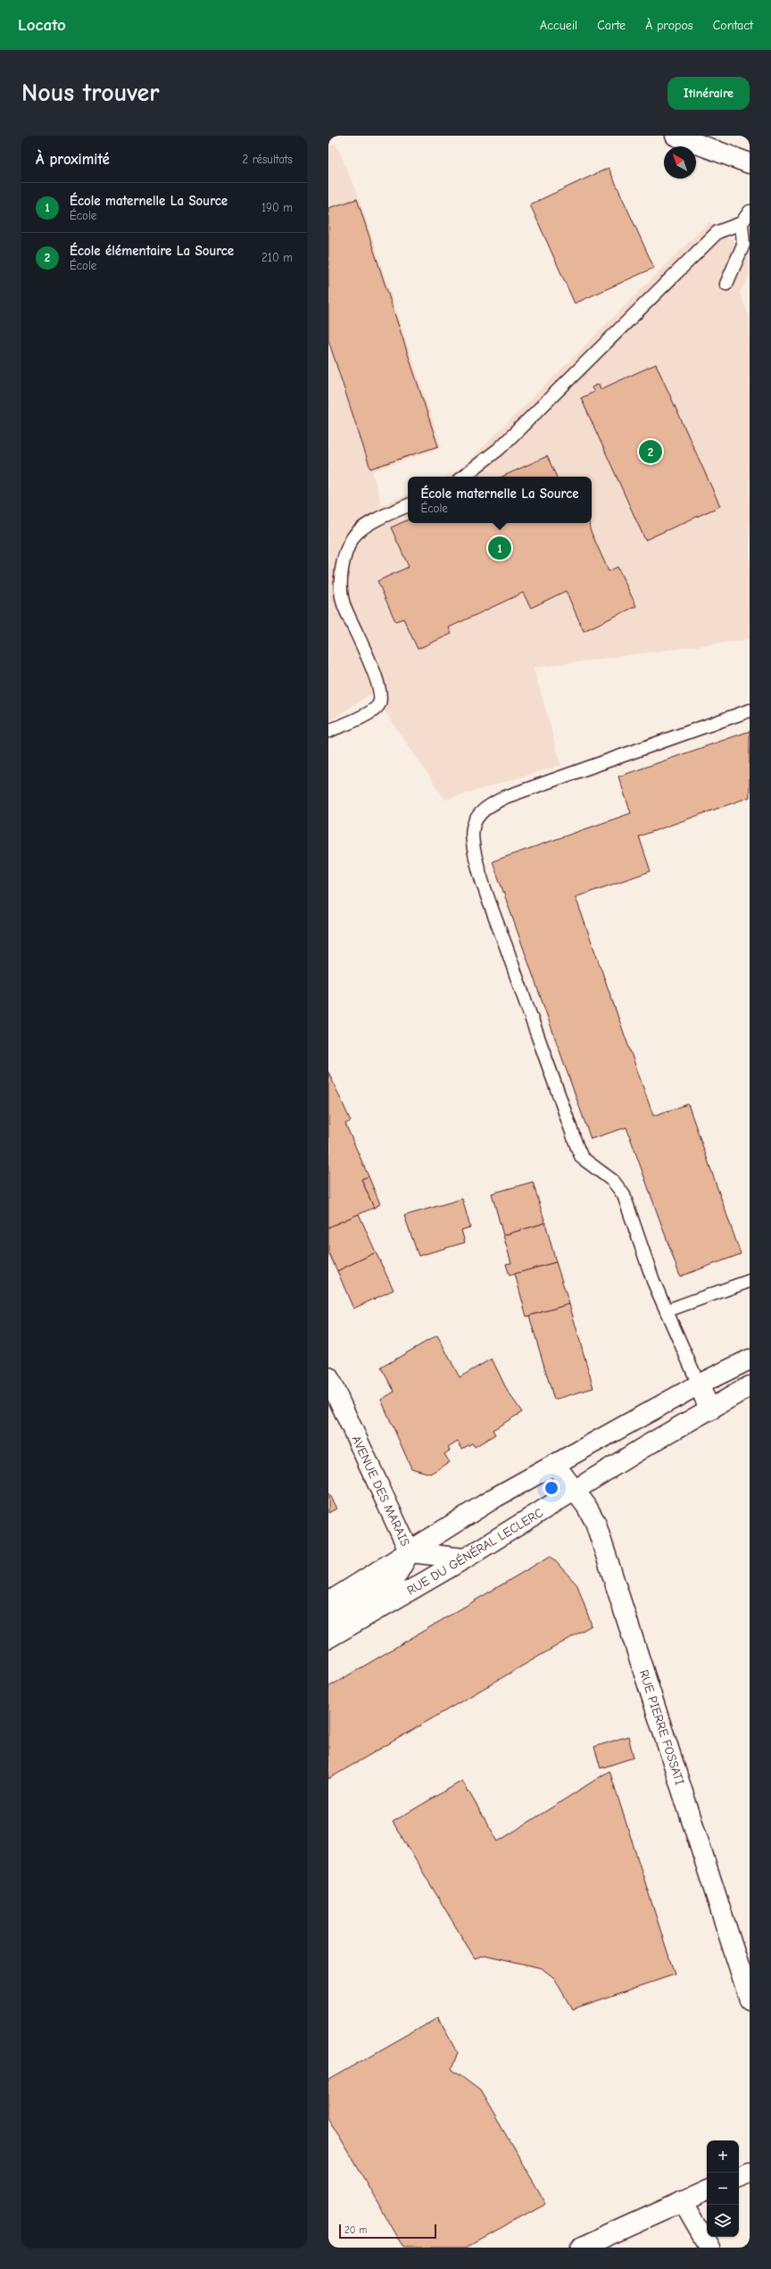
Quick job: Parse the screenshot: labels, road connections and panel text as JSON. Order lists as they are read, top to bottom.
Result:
{
  "streets": {
    "street": ["AVENUE DES MARAIS", "RUE DU GÉNÉRAL LECLERC", "RUE PIERRE FOSSATI"]
  },
  "crossings": [
    ["AVENUE DES MARAIS", "RUE DU GÉNÉRAL LECLERC"],
    ["RUE DU GÉNÉRAL LECLERC", "RUE PIERRE FOSSATI"]
  ],
  "scale_bar": "20 m",
  "north": "top left",
  "page": {
    "header": "Locato",
    "nav": [
      "Accueil",
      "Carte",
      "À propos",
      "Contact"
    ],
    "buttons": "Itinéraire",
    "title": "Nous trouver",
    "heading": ["À proximité", "2 résultats"],
    "list": [
      {
        "mark": "1",
        "name": "École maternelle La Source",
        "note": "École",
        "value": "190 m"
      },
      {
        "mark": "2",
        "name": "École élémentaire La Source",
        "note": "École",
        "value": "210 m"
      }
    ],
    "pins": ["2", "1"],
    "popup": ["École maternelle La Source", "École"],
    "map_buttons": ["+", "−"],
    "scale": "20 m"
  }
}
